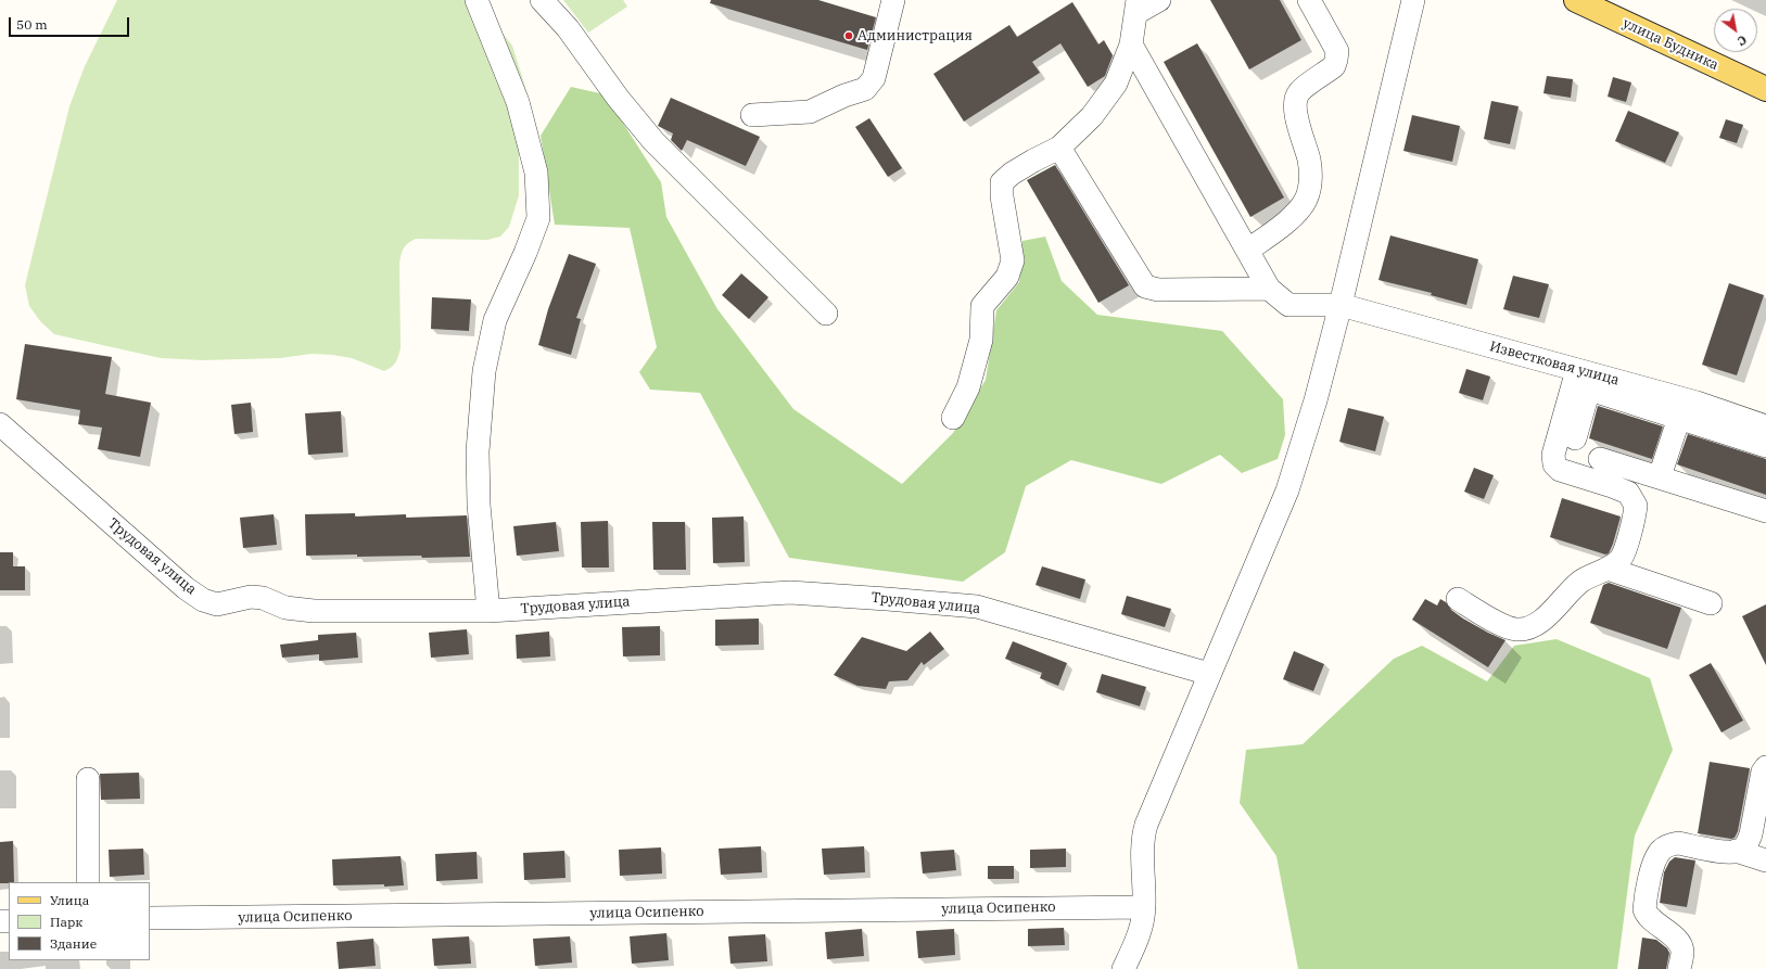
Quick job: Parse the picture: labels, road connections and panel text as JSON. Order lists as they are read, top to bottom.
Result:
{
  "streets": {
    "main road": ["улица Будника"],
    "street": ["Известковая улица", "Трудовая улица", "улица Осипенко"]
  },
  "places": ["Администрация"],
  "legend": ["Улица", "Парк", "Здание"],
  "scale_bar": "50 m",
  "north": "bottom right"
}
